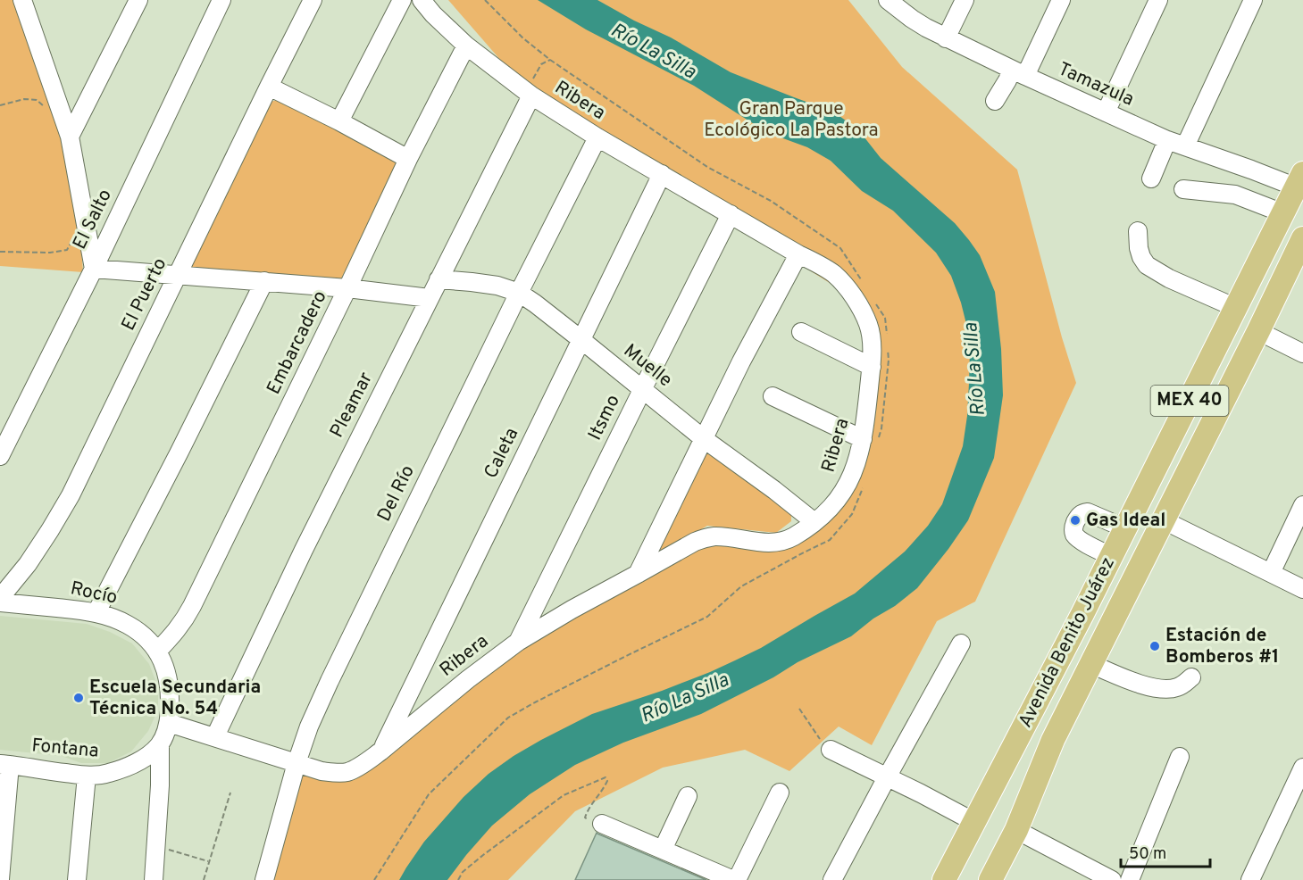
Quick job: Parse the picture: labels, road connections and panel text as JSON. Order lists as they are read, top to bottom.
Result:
{
  "streets": {
    "main road": ["MEX 40", "Avenida Benito Juárez"],
    "street": [
      "Tamazula",
      "Ribera",
      "El Salto",
      "El Puerto",
      "Embarcadero",
      "Muelle",
      "Pleamar",
      "Itsmo",
      "Caleta",
      "Del Río",
      "Rocío",
      "Fontana"
    ]
  },
  "crossings": [
    ["Tamazula", "Avenida Benito Juárez"],
    ["Ribera", "Embarcadero"],
    ["Ribera", "Muelle"],
    ["Ribera", "Pleamar"],
    ["Ribera", "Itsmo"],
    ["Ribera", "Caleta"],
    ["Ribera", "Del Río"],
    ["Ribera", "Rocío"],
    ["Ribera", "Fontana"],
    ["Embarcadero", "Rocío"],
    ["Muelle", "Pleamar"],
    ["Muelle", "Itsmo"],
    ["Muelle", "Caleta"],
    ["Muelle", "Del Río"],
    ["Rocío", "Fontana"]
  ],
  "water": ["Río La Silla"],
  "parks": ["Gran Parque Ecológico La Pastora"],
  "places": ["Gas Ideal", "Estación de Bomberos #1", "Escuela Secundaria Técnica No. 54"],
  "scale_bar": "50 m"
}
